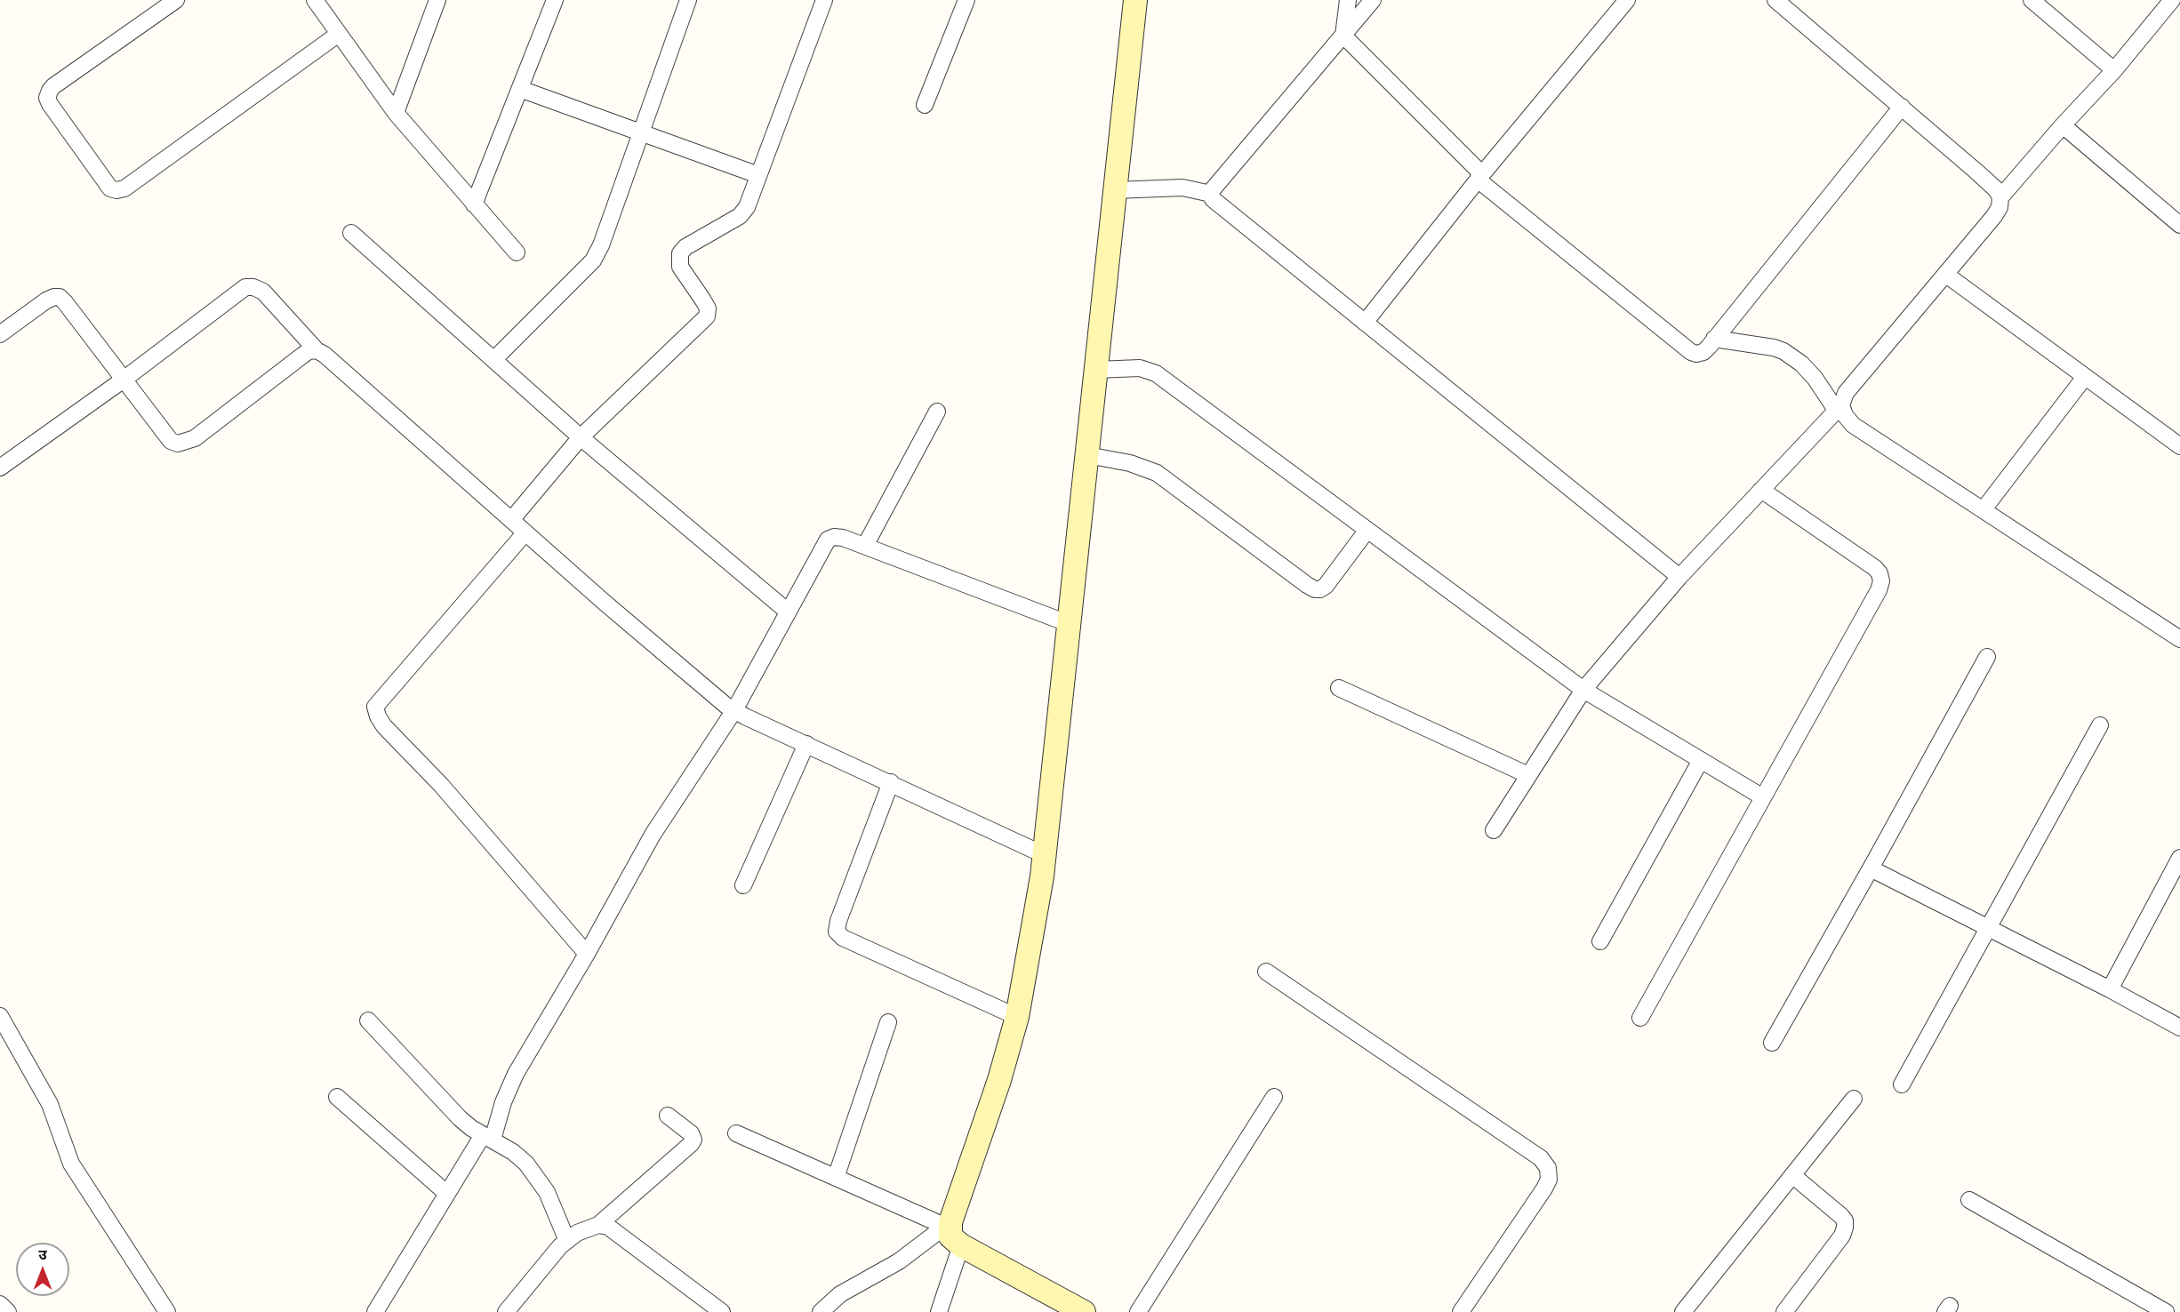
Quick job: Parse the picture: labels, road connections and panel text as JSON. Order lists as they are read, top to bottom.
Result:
{
  "north": "top"
}
